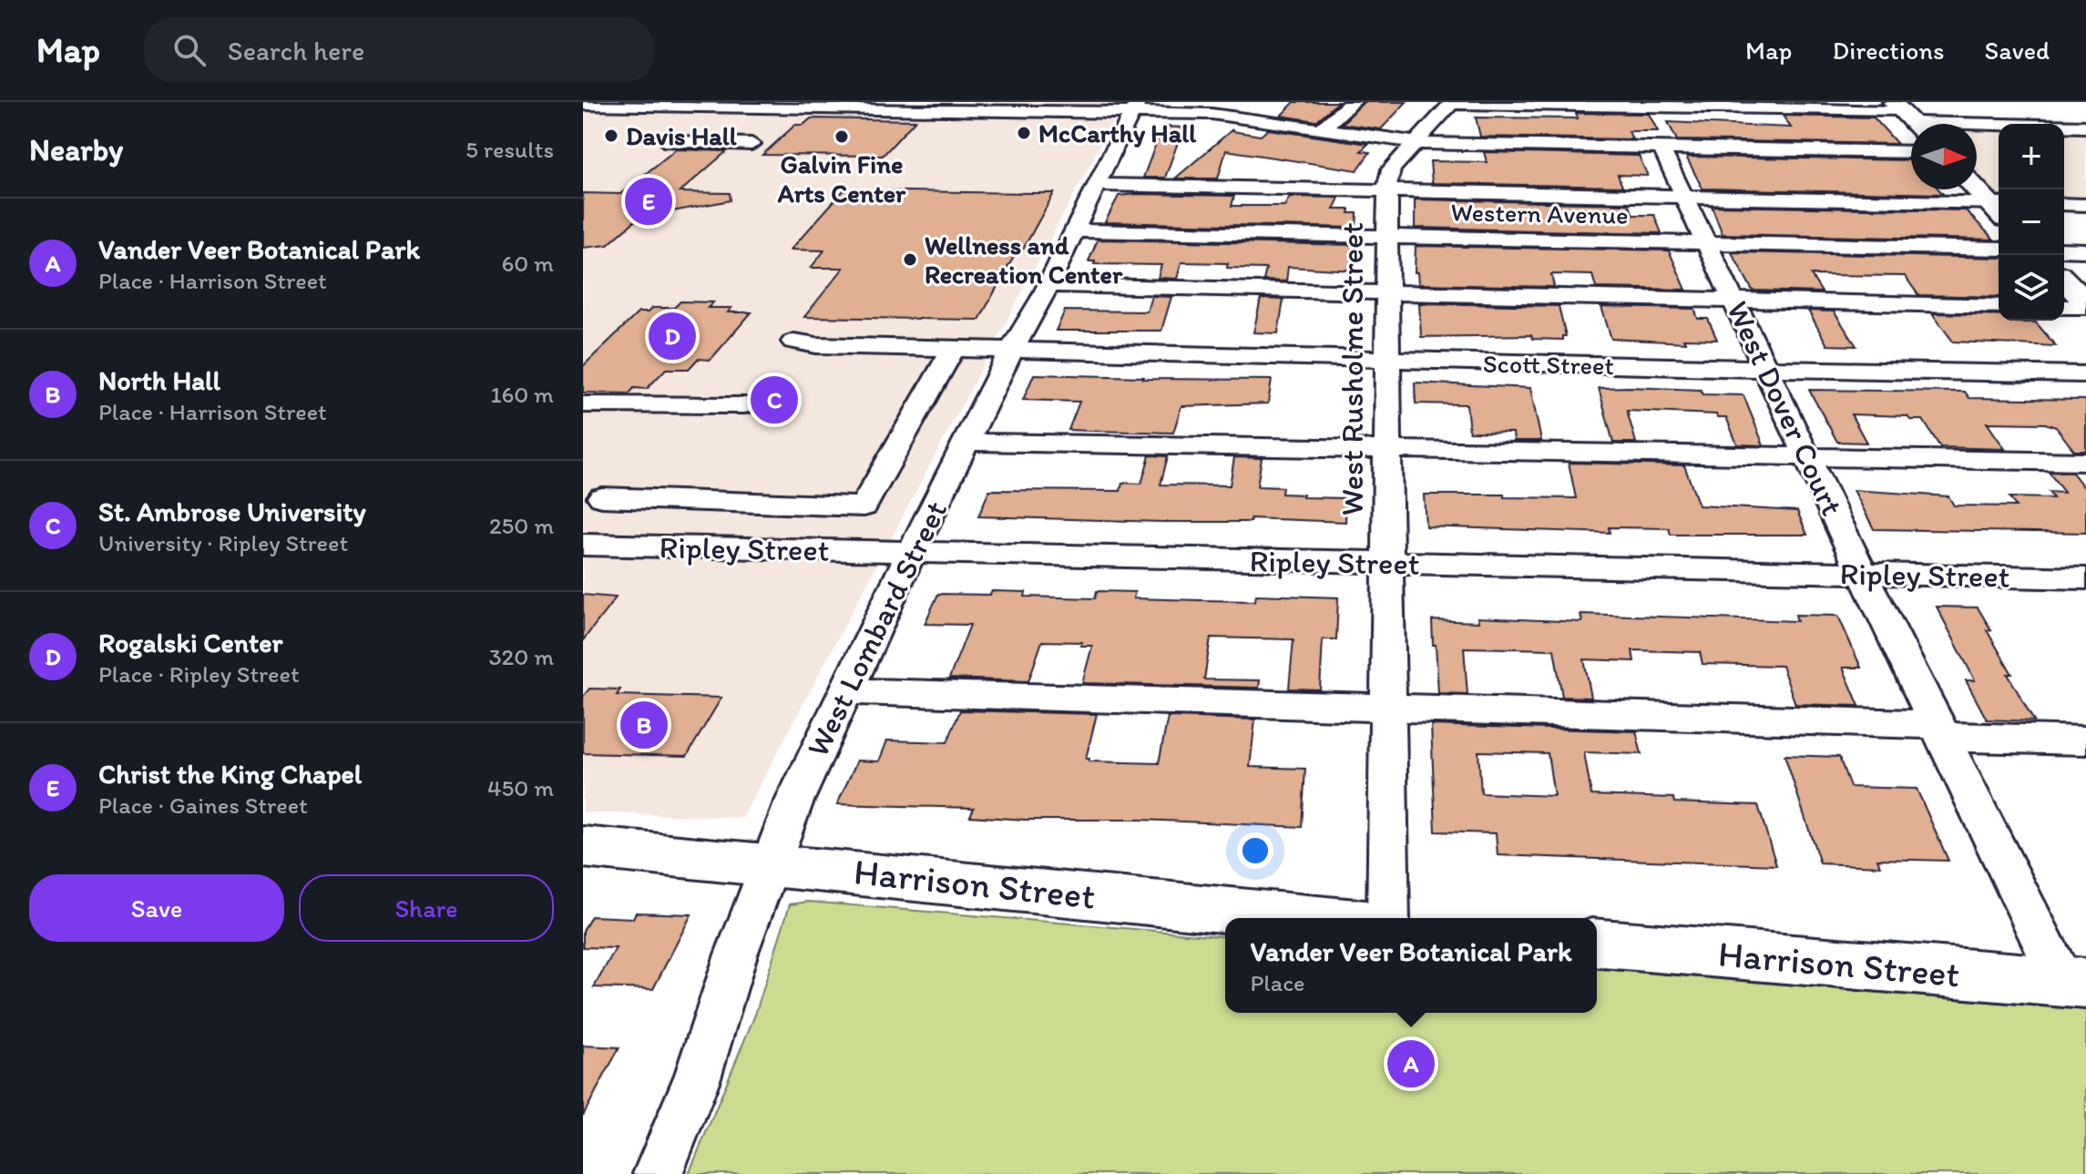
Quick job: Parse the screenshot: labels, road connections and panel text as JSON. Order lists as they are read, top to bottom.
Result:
{
  "streets": {
    "main road": ["Harrison Street"],
    "street": [
      "Western Avenue",
      "Scott Street",
      "West Rusholme Street",
      "West Dover Court",
      "Ripley Street",
      "West Lombard Street"
    ]
  },
  "crossings": [
    ["Western Avenue", "West Rusholme Street"],
    ["Western Avenue", "West Dover Court"],
    ["Western Avenue", "West Lombard Street"],
    ["Scott Street", "West Rusholme Street"],
    ["Scott Street", "West Dover Court"],
    ["Scott Street", "West Lombard Street"],
    ["West Rusholme Street", "Ripley Street"],
    ["West Dover Court", "Ripley Street"],
    ["West Dover Court", "Harrison Street"],
    ["Ripley Street", "West Lombard Street"],
    ["West Lombard Street", "Harrison Street"]
  ],
  "places": [
    "McCarthy Hall",
    "Davis Hall",
    "Galvin Fine Arts Center",
    "Wellness and Recreation Center"
  ],
  "north": "right",
  "page": {
    "header": "Map",
    "search": "Search here",
    "nav": ["Map", "Directions", "Saved"],
    "heading": ["Nearby", "5 results"],
    "map_buttons": ["+", "−"],
    "pins": [
      "E",
      "D",
      "C",
      "B",
      "A"
    ],
    "list": [
      {
        "mark": "A",
        "name": "Vander Veer Botanical Park",
        "note": "Place · Harrison Street",
        "value": "60 m"
      },
      {
        "mark": "B",
        "name": "North Hall",
        "note": "Place · Harrison Street",
        "value": "160 m"
      },
      {
        "mark": "C",
        "name": "St. Ambrose University",
        "note": "University · Ripley Street",
        "value": "250 m"
      },
      {
        "mark": "D",
        "name": "Rogalski Center",
        "note": "Place · Ripley Street",
        "value": "320 m"
      },
      {
        "mark": "E",
        "name": "Christ the King Chapel",
        "note": "Place · Gaines Street",
        "value": "450 m"
      }
    ],
    "buttons": ["Save", "Share"],
    "popup": ["Vander Veer Botanical Park", "Place"]
  }
}
